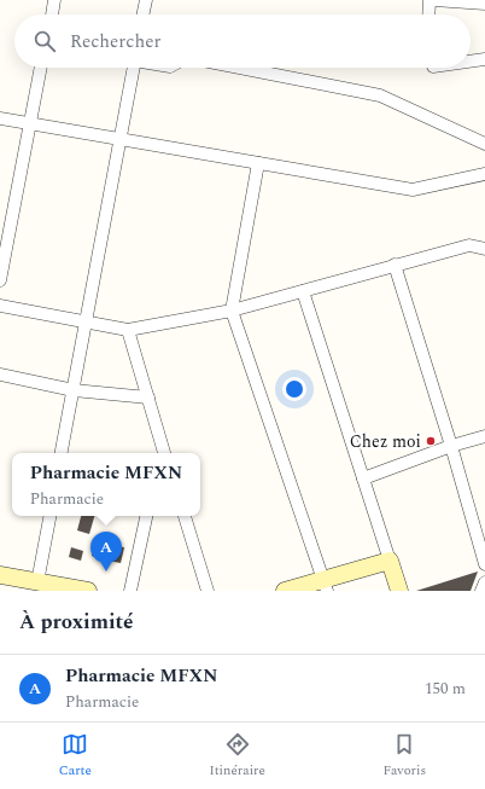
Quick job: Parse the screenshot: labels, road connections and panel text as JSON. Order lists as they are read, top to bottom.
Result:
{
  "places": ["Chez moi"],
  "page": {
    "search": "Rechercher",
    "popup": ["Pharmacie MFXN", "Pharmacie"],
    "pins": "A",
    "heading": "À proximité",
    "list": [
      {
        "mark": "A",
        "name": "Pharmacie MFXN",
        "note": "Pharmacie",
        "value": "150 m"
      }
    ],
    "nav": ["Carte", "Itinéraire", "Favoris"]
  }
}
